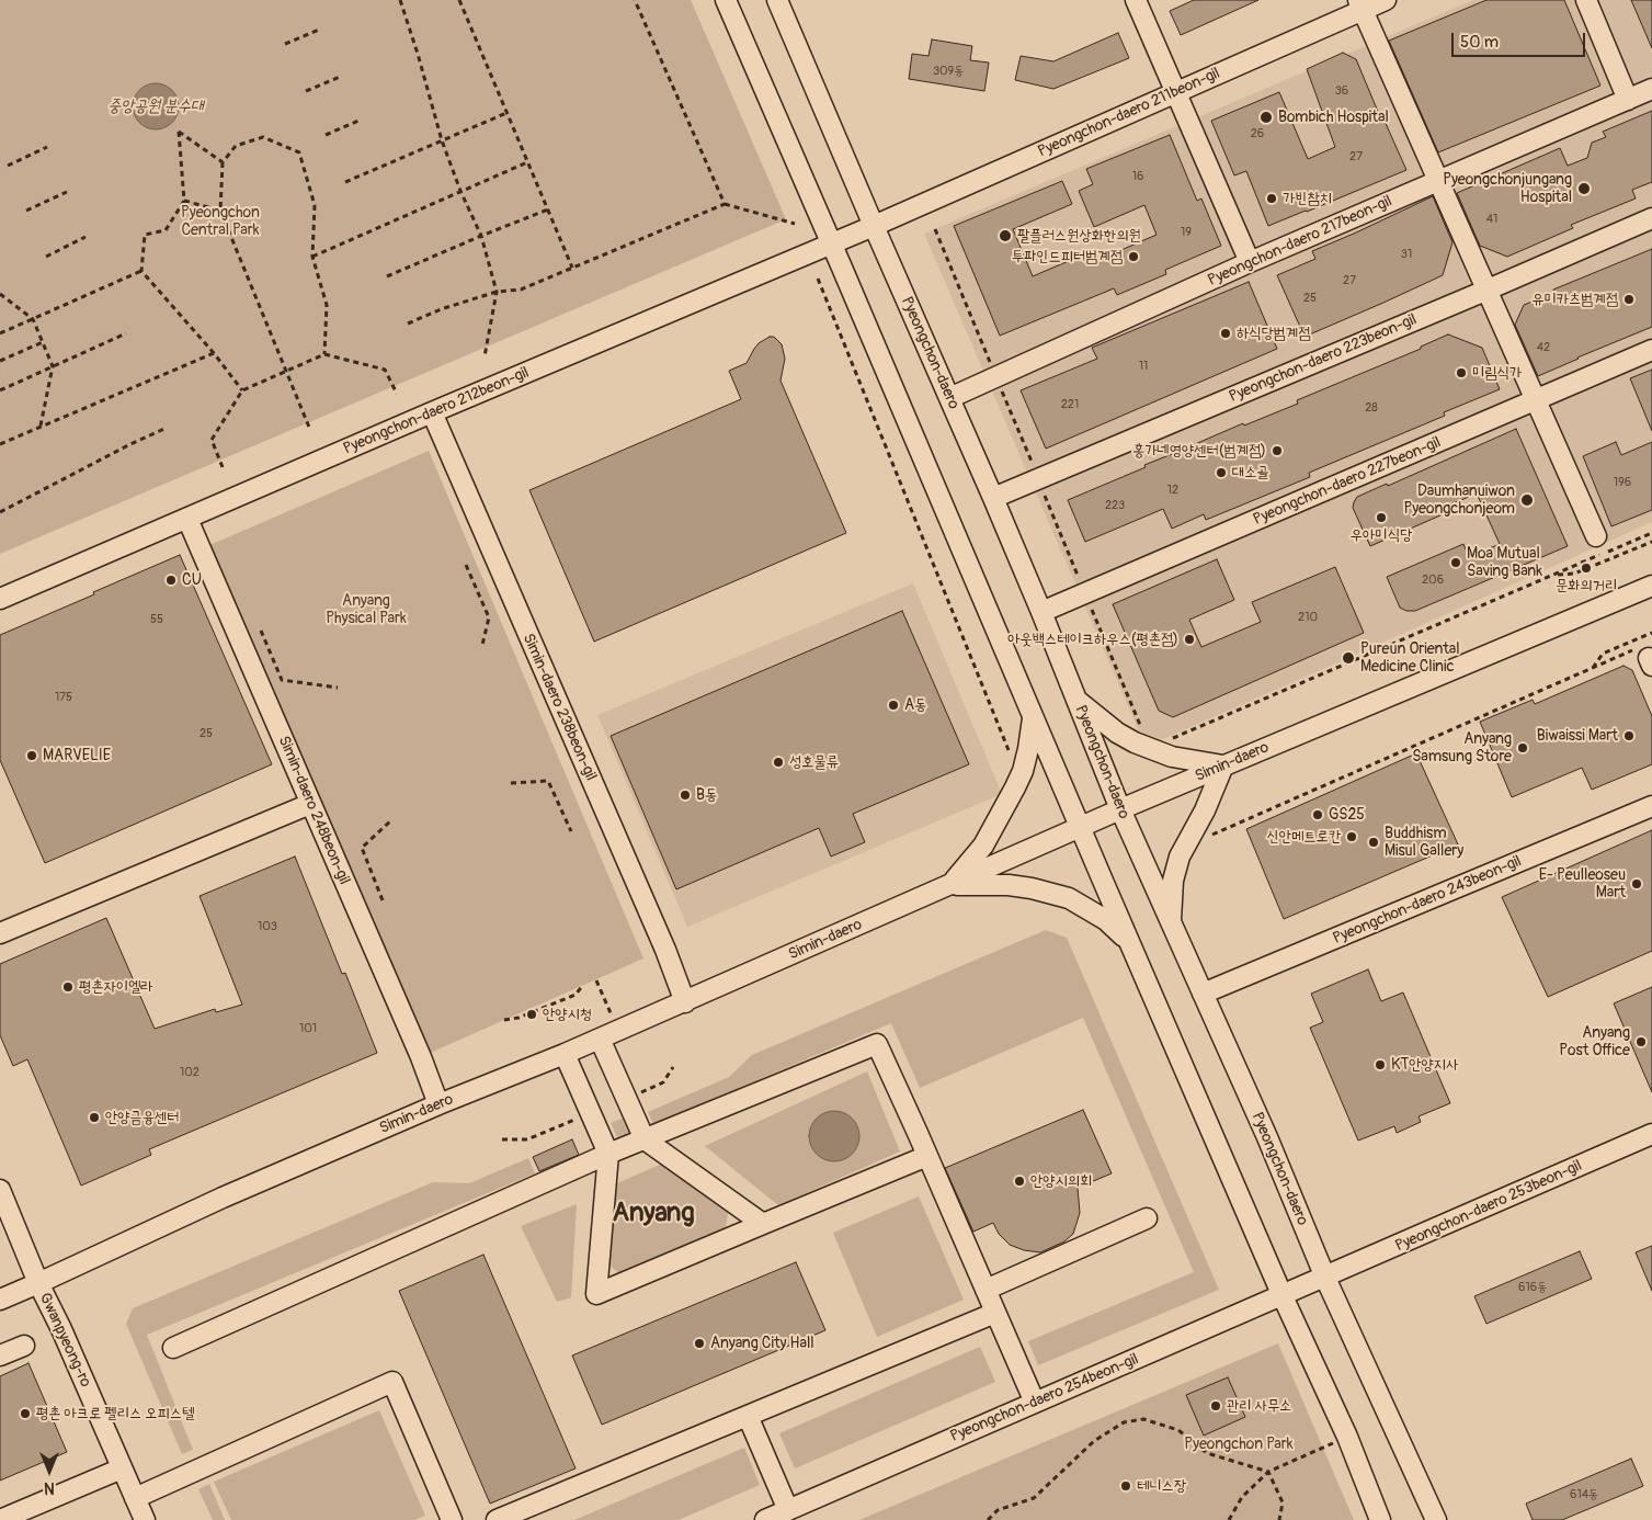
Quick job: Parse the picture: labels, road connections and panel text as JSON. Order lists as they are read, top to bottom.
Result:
{
  "streets": {
    "street": [
      "Pyeongchon-daero 211beon-gil",
      "Pyeongchon-daero 217beon-gil",
      "Pyeongchon-daero",
      "Pyeongchon-daero 223beon-gil",
      "Pyeongchon-daero 212beon-gil",
      "Pyeongchon-daero 227beon-gil",
      "Simin-daero 238beon-gil",
      "Simin-daero",
      "Simin-daero 248beon-gil",
      "Pyeongchon-daero 243beon-gil",
      "Pyeongchon-daero 253beon-gil",
      "Gwanpyeong-ro",
      "Pyeongchon-daero 254beon-gil"
    ]
  },
  "crossings": [
    ["Pyeongchon-daero 211beon-gil", "Pyeongchon-daero"],
    ["Pyeongchon-daero 211beon-gil", "Pyeongchon-daero 212beon-gil"],
    ["Pyeongchon-daero 217beon-gil", "Pyeongchon-daero"],
    ["Pyeongchon-daero", "Pyeongchon-daero 223beon-gil"],
    ["Pyeongchon-daero", "Pyeongchon-daero 212beon-gil"],
    ["Pyeongchon-daero", "Pyeongchon-daero 227beon-gil"],
    ["Pyeongchon-daero", "Simin-daero"],
    ["Pyeongchon-daero", "Pyeongchon-daero 243beon-gil"],
    ["Pyeongchon-daero", "Pyeongchon-daero 253beon-gil"],
    ["Pyeongchon-daero", "Pyeongchon-daero 254beon-gil"],
    ["Pyeongchon-daero 212beon-gil", "Simin-daero 238beon-gil"],
    ["Pyeongchon-daero 212beon-gil", "Simin-daero 248beon-gil"],
    ["Simin-daero 238beon-gil", "Simin-daero"],
    ["Simin-daero", "Simin-daero 248beon-gil"],
    ["Simin-daero", "Gwanpyeong-ro"],
    ["Pyeongchon-daero 253beon-gil", "Pyeongchon-daero 254beon-gil"]
  ],
  "districts": ["Anyang"],
  "water": ["중앙공원 분수대"],
  "parks": ["Pyeongchon Central Park", "Anyang Physical Park", "Pyeongchon Park"],
  "places": [
    "Bombich Hospital",
    "Pyeongchonjungang Hospital",
    "가빈참치",
    "팔플러스원상화한의원",
    "투파인드피터범계점",
    "유미카츠범계점",
    "하식당범계점",
    "미림식가",
    "홍가네영양센터(범계점)",
    "대소골",
    "Daumhanuiwon Pyeongchonjeom",
    "우아미식당",
    "Moa Mutual Saving Bank",
    "문화의거리",
    "CU",
    "아웃백스테이크하우스(평촌점)",
    "Pureun Oriental Medicine Clinic",
    "A동",
    "Biwaissi Mart",
    "Anyang Samsung Store",
    "MARVELIE",
    "성호물류",
    "B동",
    "GS25",
    "신안메트로칸",
    "Buddhism Misul Gallery",
    "E- Peulleoseu Mart",
    "평촌자이엘라",
    "안양시청",
    "Anyang Post Office",
    "KT안양지사",
    "안양금융센터",
    "안양시의회",
    "Anyang City Hall",
    "관리 사무소",
    "평촌 아크로 펠리스 오피스텔",
    "테니스장"
  ],
  "house_numbers": [
    "309동",
    "36",
    "26",
    "27",
    "16",
    "41",
    "19",
    "31",
    "27",
    "25",
    "42",
    "11",
    "221",
    "28",
    "196",
    "12",
    "223",
    "206",
    "210",
    "55",
    "175",
    "25",
    "103",
    "101",
    "102",
    "616동",
    "614동"
  ],
  "scale_bar": "50 m",
  "north": "bottom"
}
